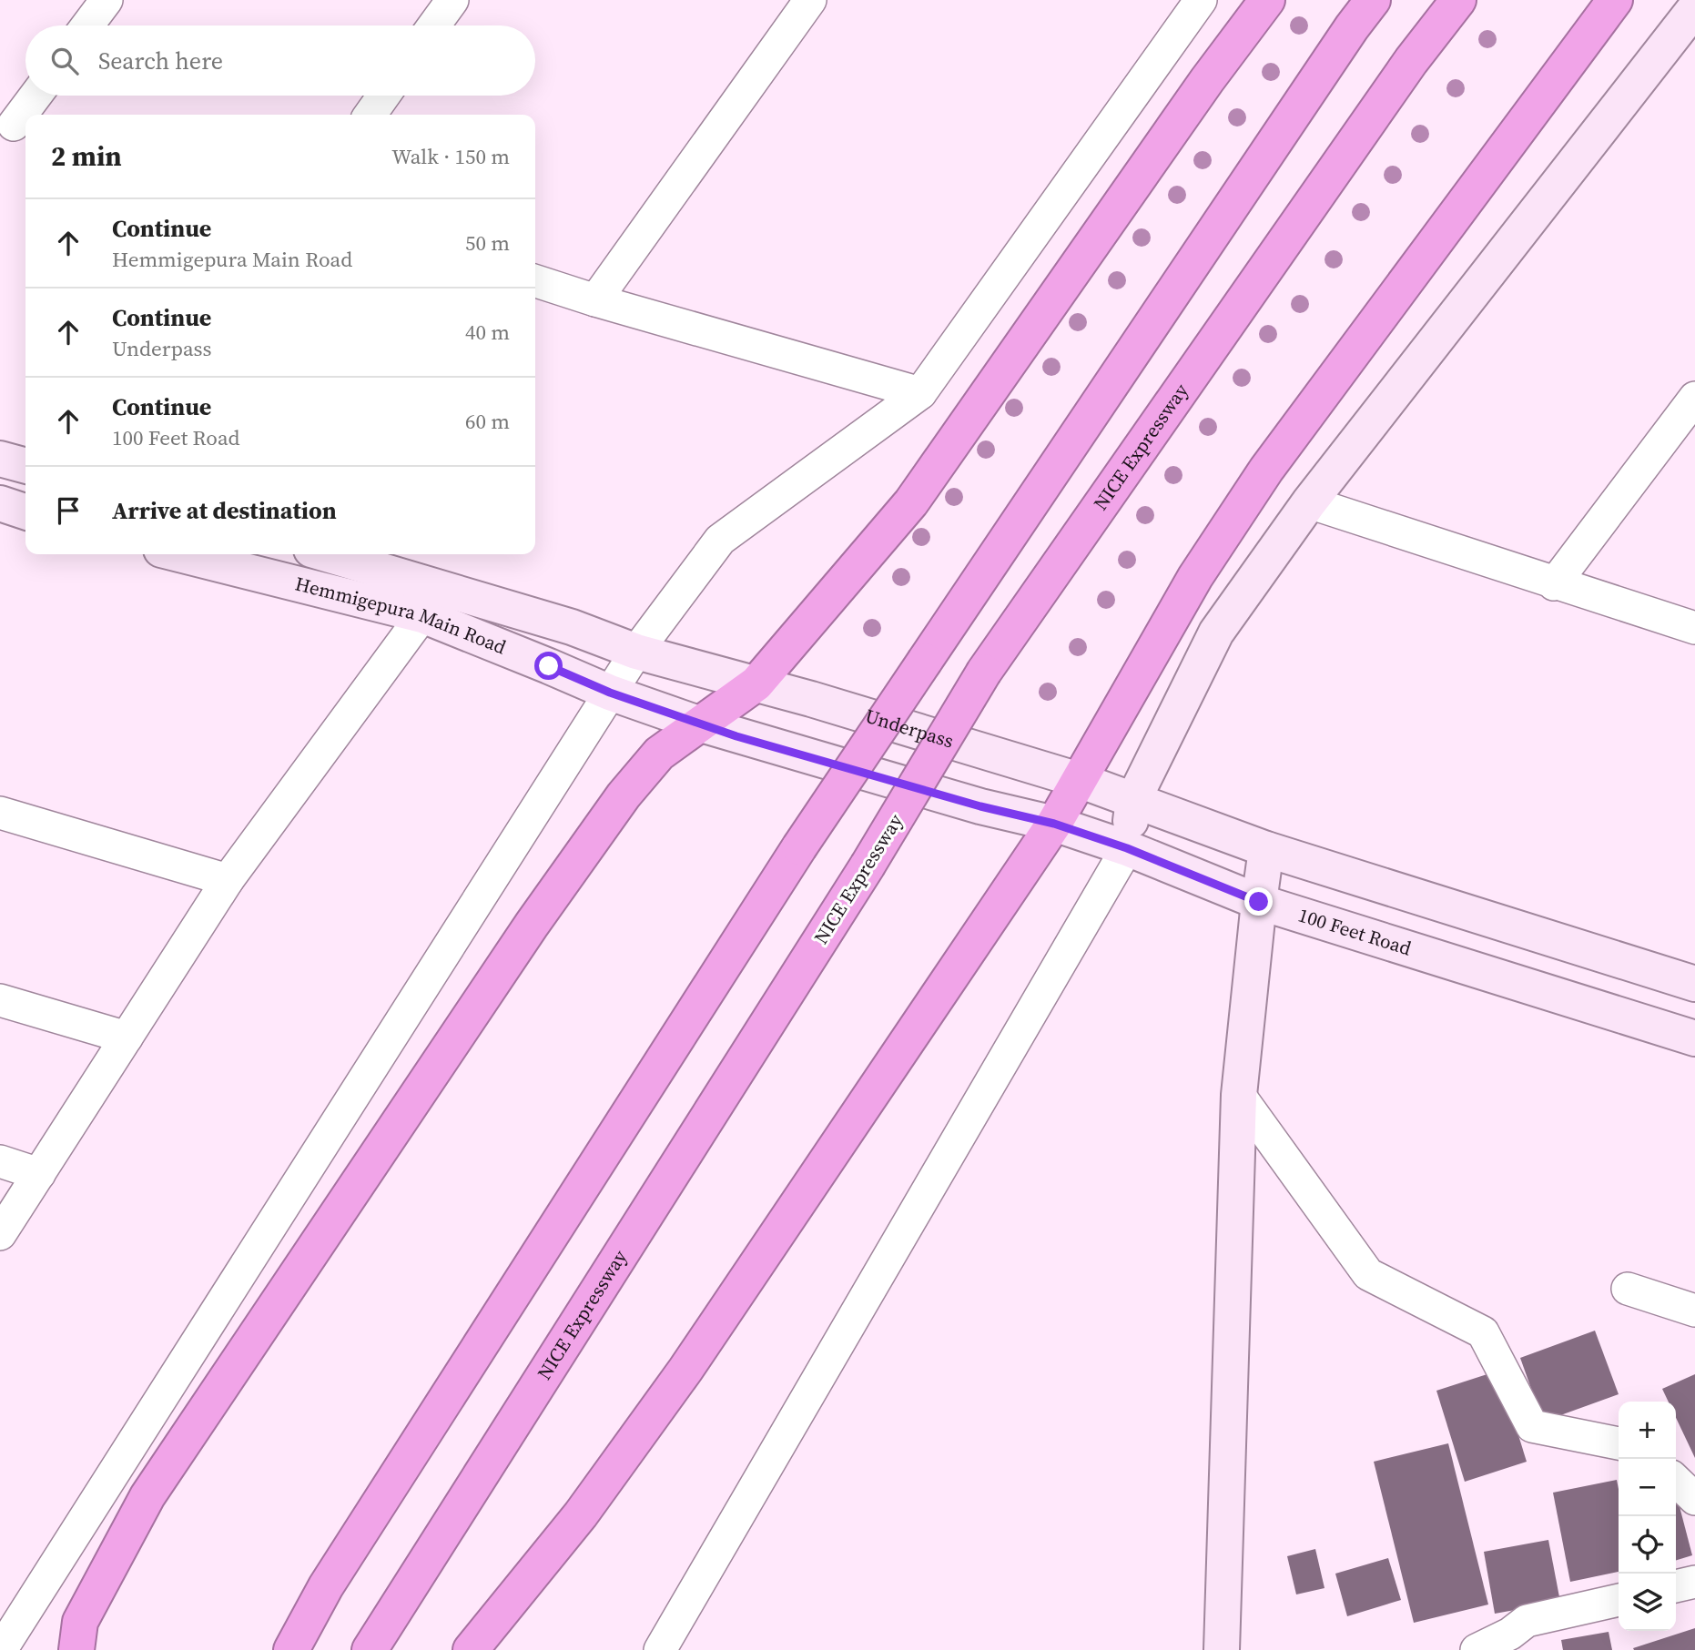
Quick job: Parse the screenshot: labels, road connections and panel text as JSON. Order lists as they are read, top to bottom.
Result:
{
  "streets": {
    "highway": ["NICE Expressway"],
    "main road": ["Hemmigepura Main Road", "Underpass", "100 Feet Road"]
  },
  "crossings": [
    ["Hemmigepura Main Road", "Underpass"],
    ["Hemmigepura Main Road", "100 Feet Road"]
  ],
  "page": {
    "search": "Search here",
    "heading": ["2 min", "Walk · 150 m"],
    "list": [
      ["Continue", "Hemmigepura Main Road", "50 m"],
      ["Continue", "Underpass", "40 m"],
      ["Continue", "100 Feet Road", "60 m"],
      "Arrive at destination"
    ],
    "map_buttons": ["+", "−"]
  }
}
